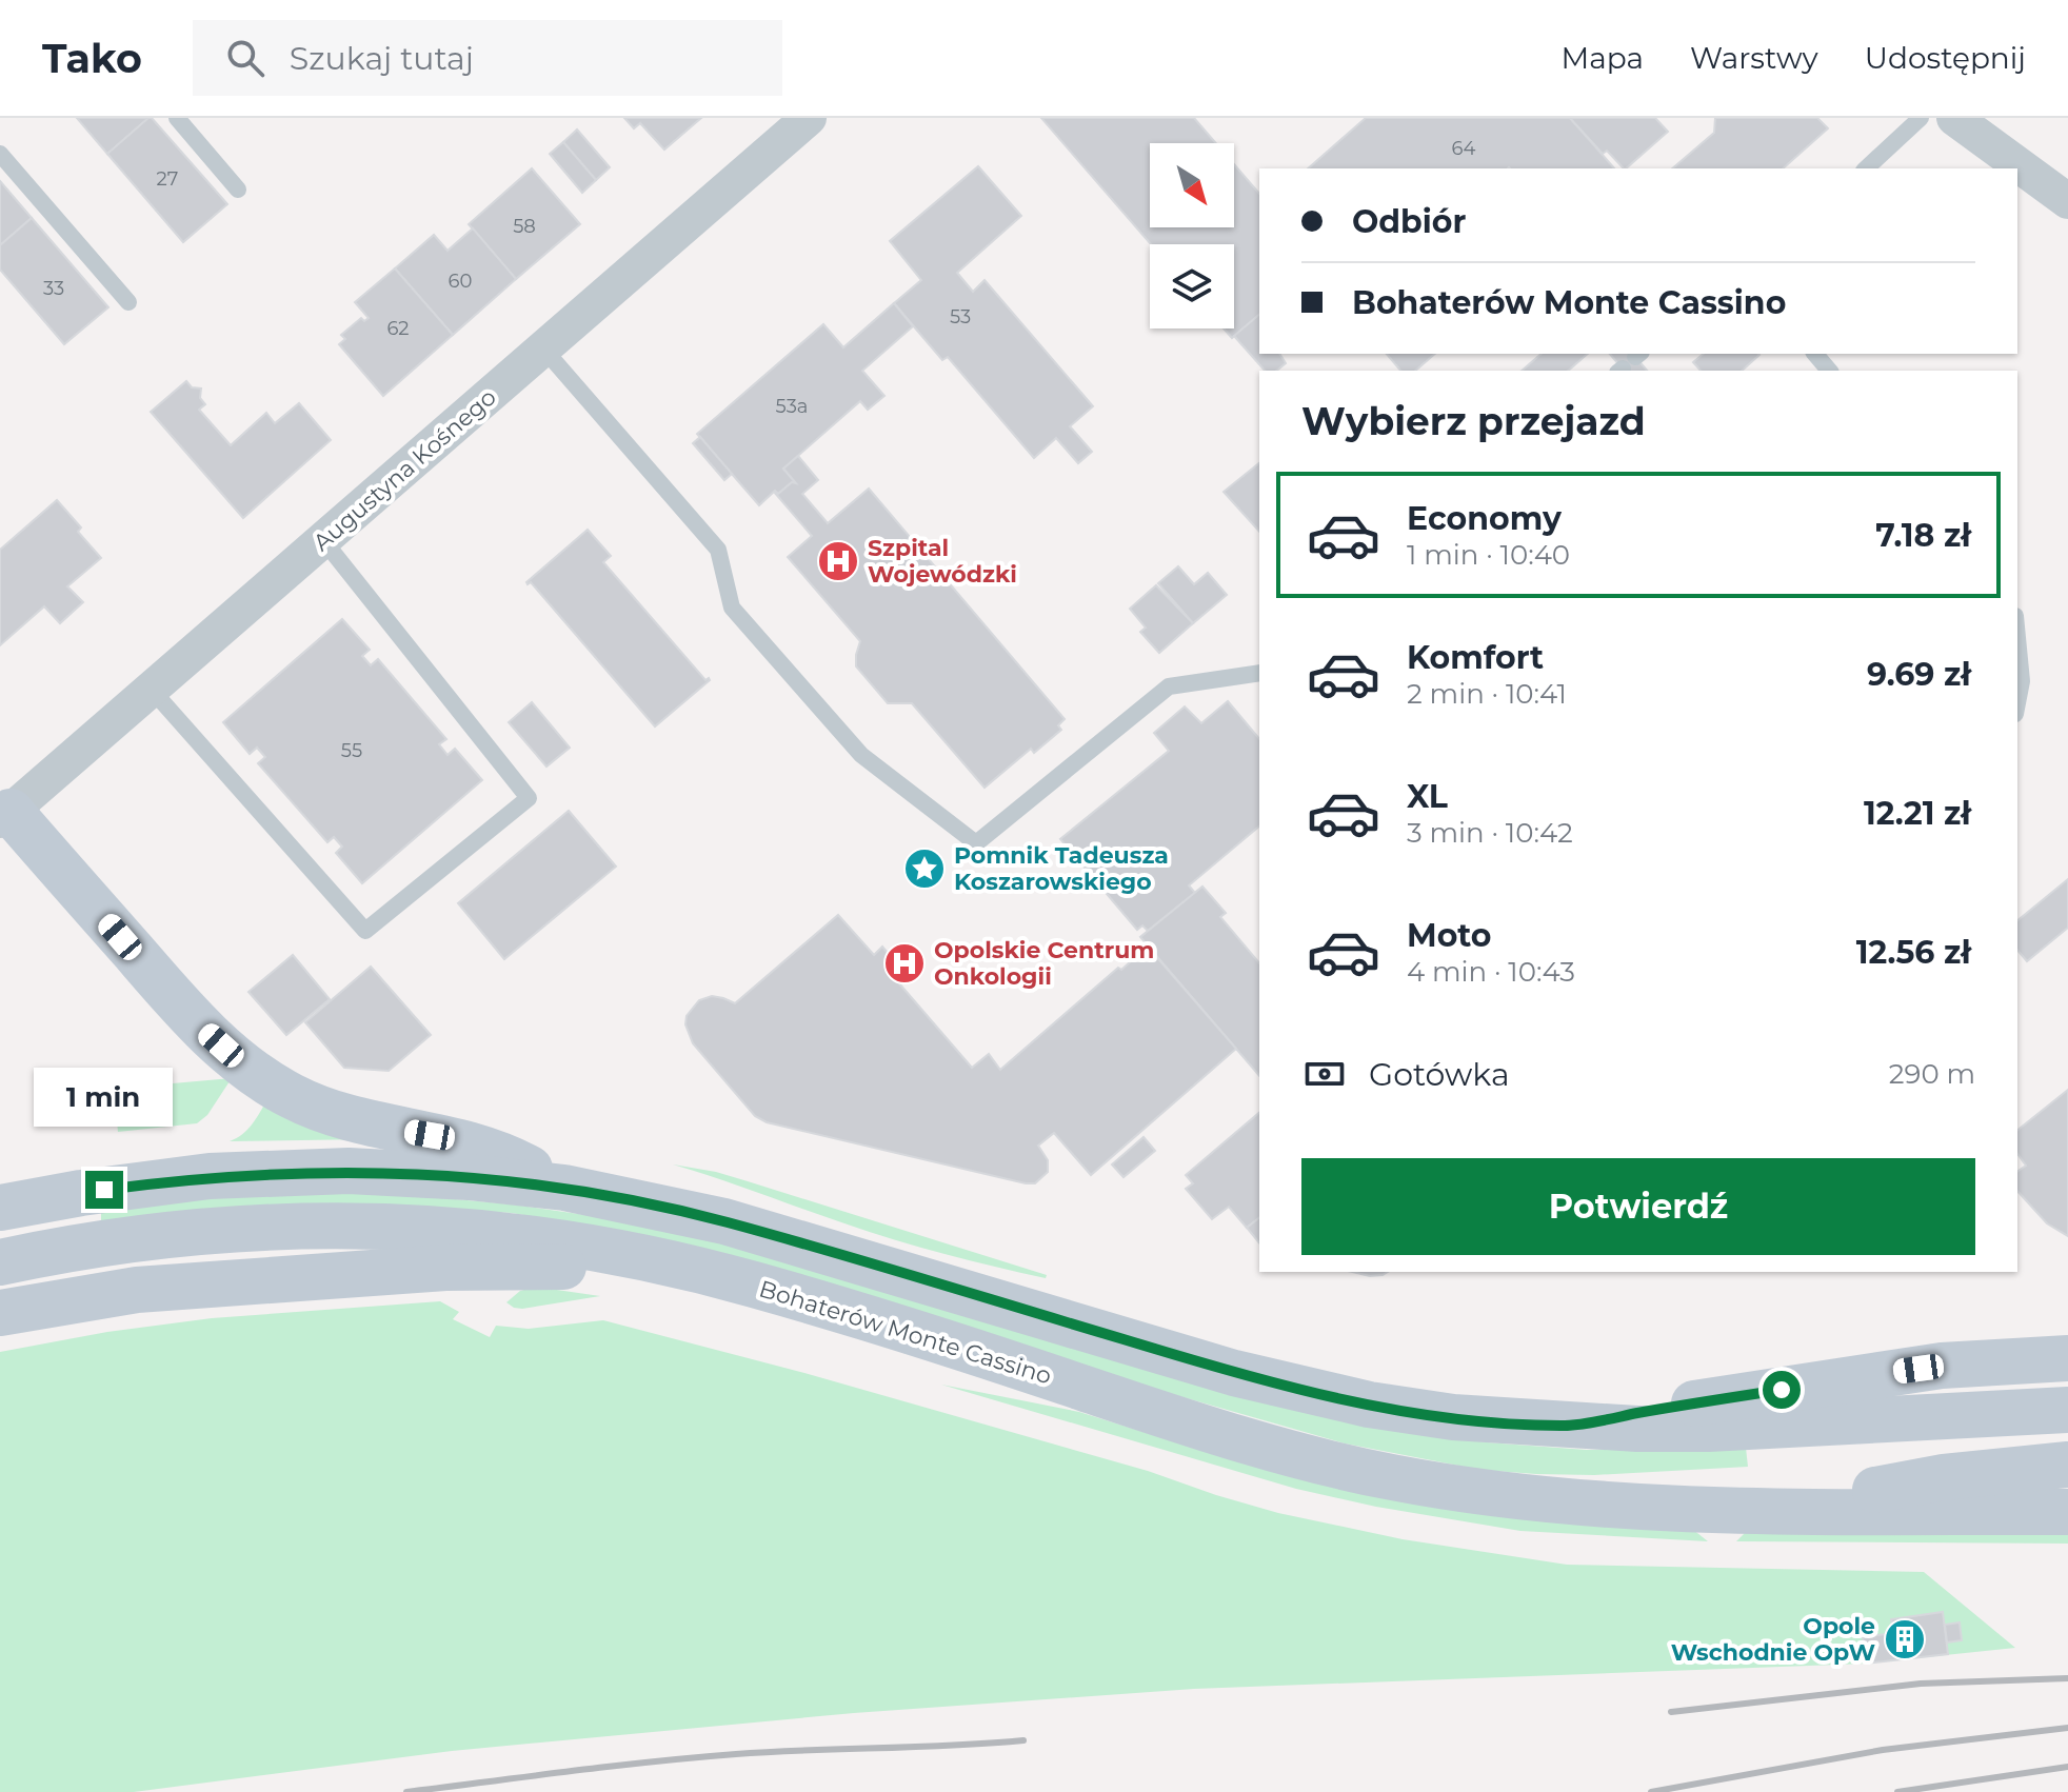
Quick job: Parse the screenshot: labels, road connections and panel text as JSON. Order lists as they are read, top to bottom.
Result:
{
  "streets": {
    "main road": ["Bohaterów Monte Cassino"],
    "street": ["Augustyna Kośnego"]
  },
  "places": {
    "hospital": ["Szpital Wojewódzki", "Opolskie Centrum Onkologii"],
    "place": ["Pomnik Tadeusza Koszarowskiego"],
    "building": ["Opole Wschodnie OpW"]
  },
  "house_numbers": [
    "64",
    "27",
    "58",
    "60",
    "33",
    "53",
    "62",
    "53a",
    "55"
  ],
  "north": "bottom right",
  "page": {
    "header": "Tako",
    "search": "Szukaj tutaj",
    "nav": ["Mapa", "Warstwy", "Udostępnij"],
    "banner": ["Odbiór", "Bohaterów Monte Cassino"],
    "heading": "Wybierz przejazd",
    "list": [
      {
        "name": "Economy",
        "note": "1 min · 10:40",
        "value": "7.18 zł"
      },
      {
        "name": "Komfort",
        "note": "2 min · 10:41",
        "value": "9.69 zł"
      },
      {
        "name": "XL",
        "note": "3 min · 10:42",
        "value": "12.21 zł"
      },
      {
        "name": "Moto",
        "note": "4 min · 10:43",
        "value": "12.56 zł"
      }
    ],
    "pay": ["Gotówka", "290 m"],
    "bubble": "1 min",
    "buttons": "Potwierdź"
  }
}
